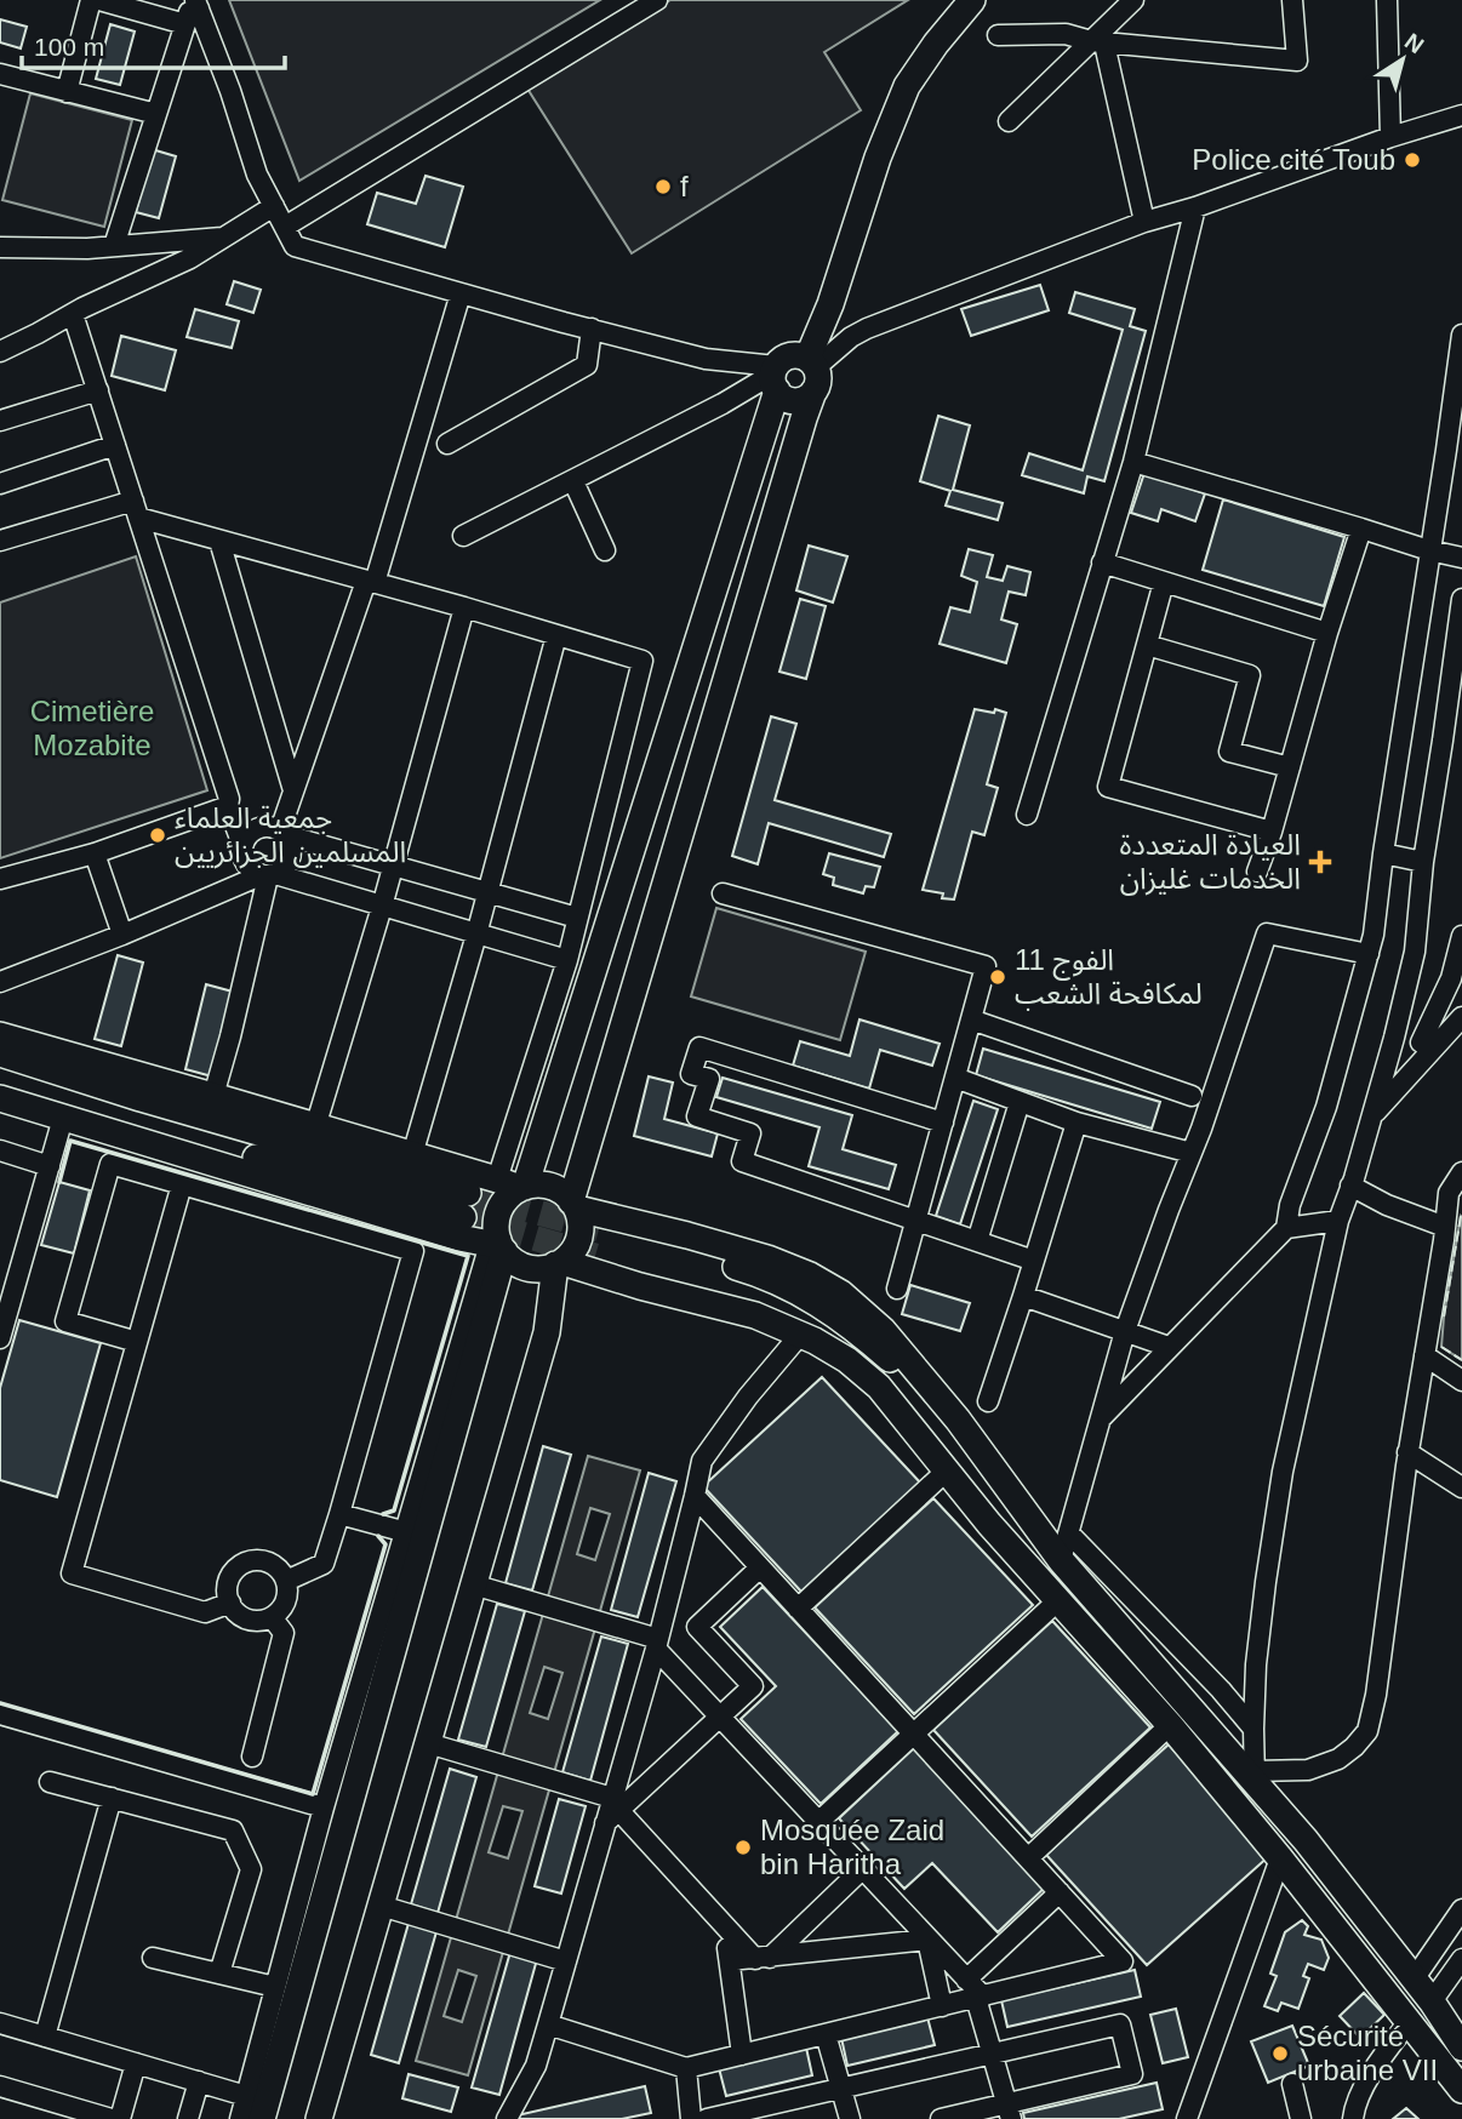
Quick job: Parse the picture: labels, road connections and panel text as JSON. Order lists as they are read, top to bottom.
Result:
{
  "parks": ["Cimetière Mozabite"],
  "places": {
    "other": [
      "Police cité Toub",
      "f",
      "جمعية العلماء المسلمين الجزائريين",
      "الفوج 11 لمكافحة الشعب",
      "Mosquée Zaid bin Haritha",
      "Sécurité urbaine VII"
    ],
    "health": ["العيادة المتعددة الخدمات غليزان"]
  },
  "scale_bar": "100 m",
  "north": "top right"
}
